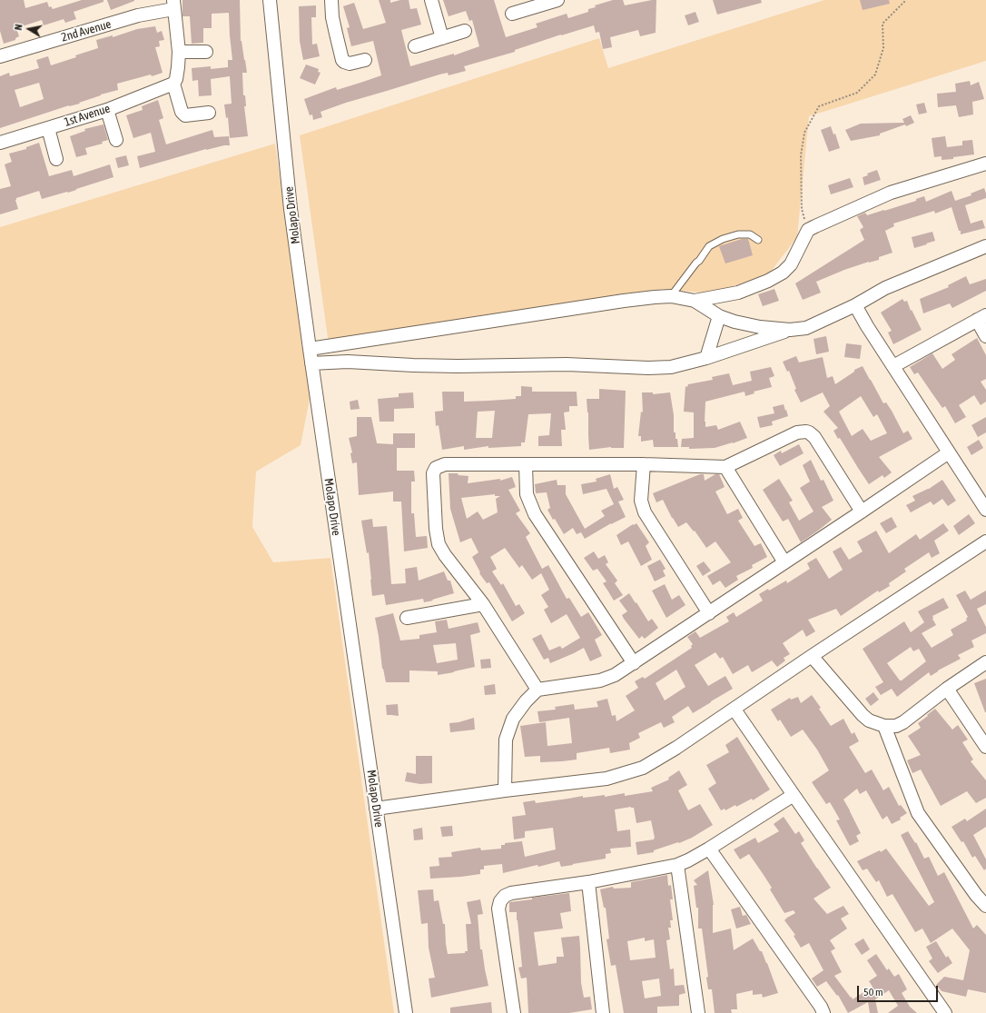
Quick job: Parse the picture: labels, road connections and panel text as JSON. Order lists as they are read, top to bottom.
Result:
{
  "streets": {
    "street": ["2nd Avenue", "1st Avenue", "Molapo Drive"]
  },
  "scale_bar": "50 m",
  "north": "left"
}
